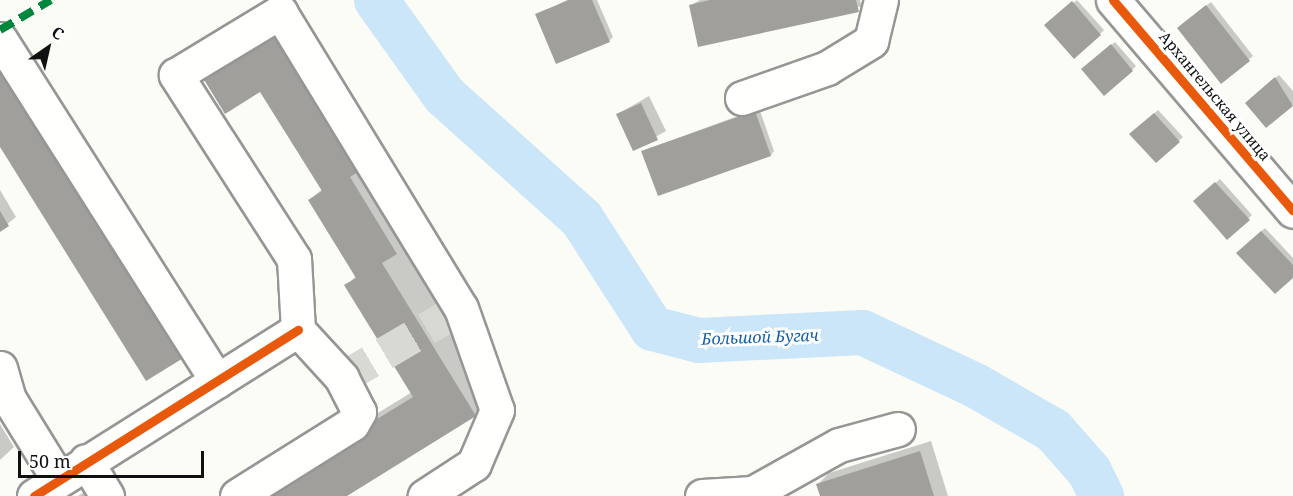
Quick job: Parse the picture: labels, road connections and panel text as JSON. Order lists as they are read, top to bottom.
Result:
{
  "streets": {
    "street": ["Архангельская улица"]
  },
  "water": ["Большой Бугач"],
  "scale_bar": "50 m",
  "north": "top right"
}
